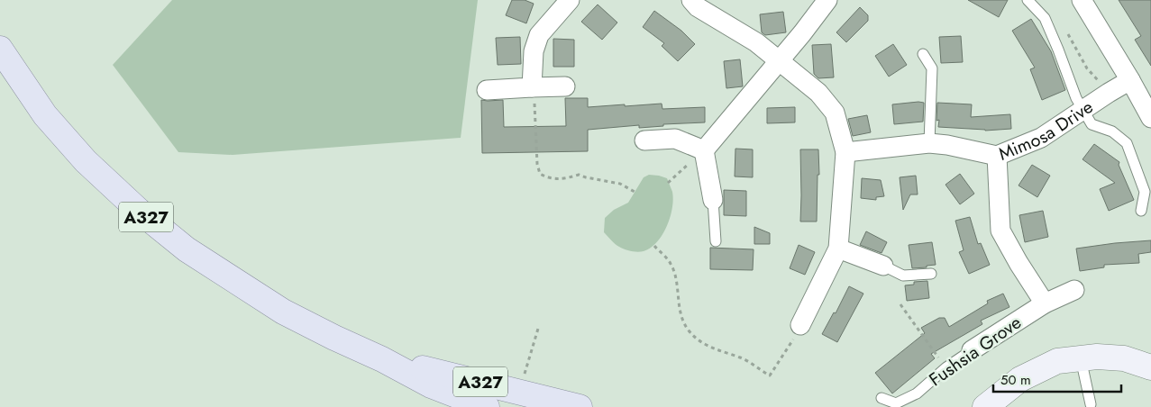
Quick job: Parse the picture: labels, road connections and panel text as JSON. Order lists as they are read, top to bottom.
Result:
{
  "streets": {
    "main road": ["A327"],
    "street": ["Mimosa Drive", "Fushsia Grove"]
  },
  "scale_bar": "50 m"
}
